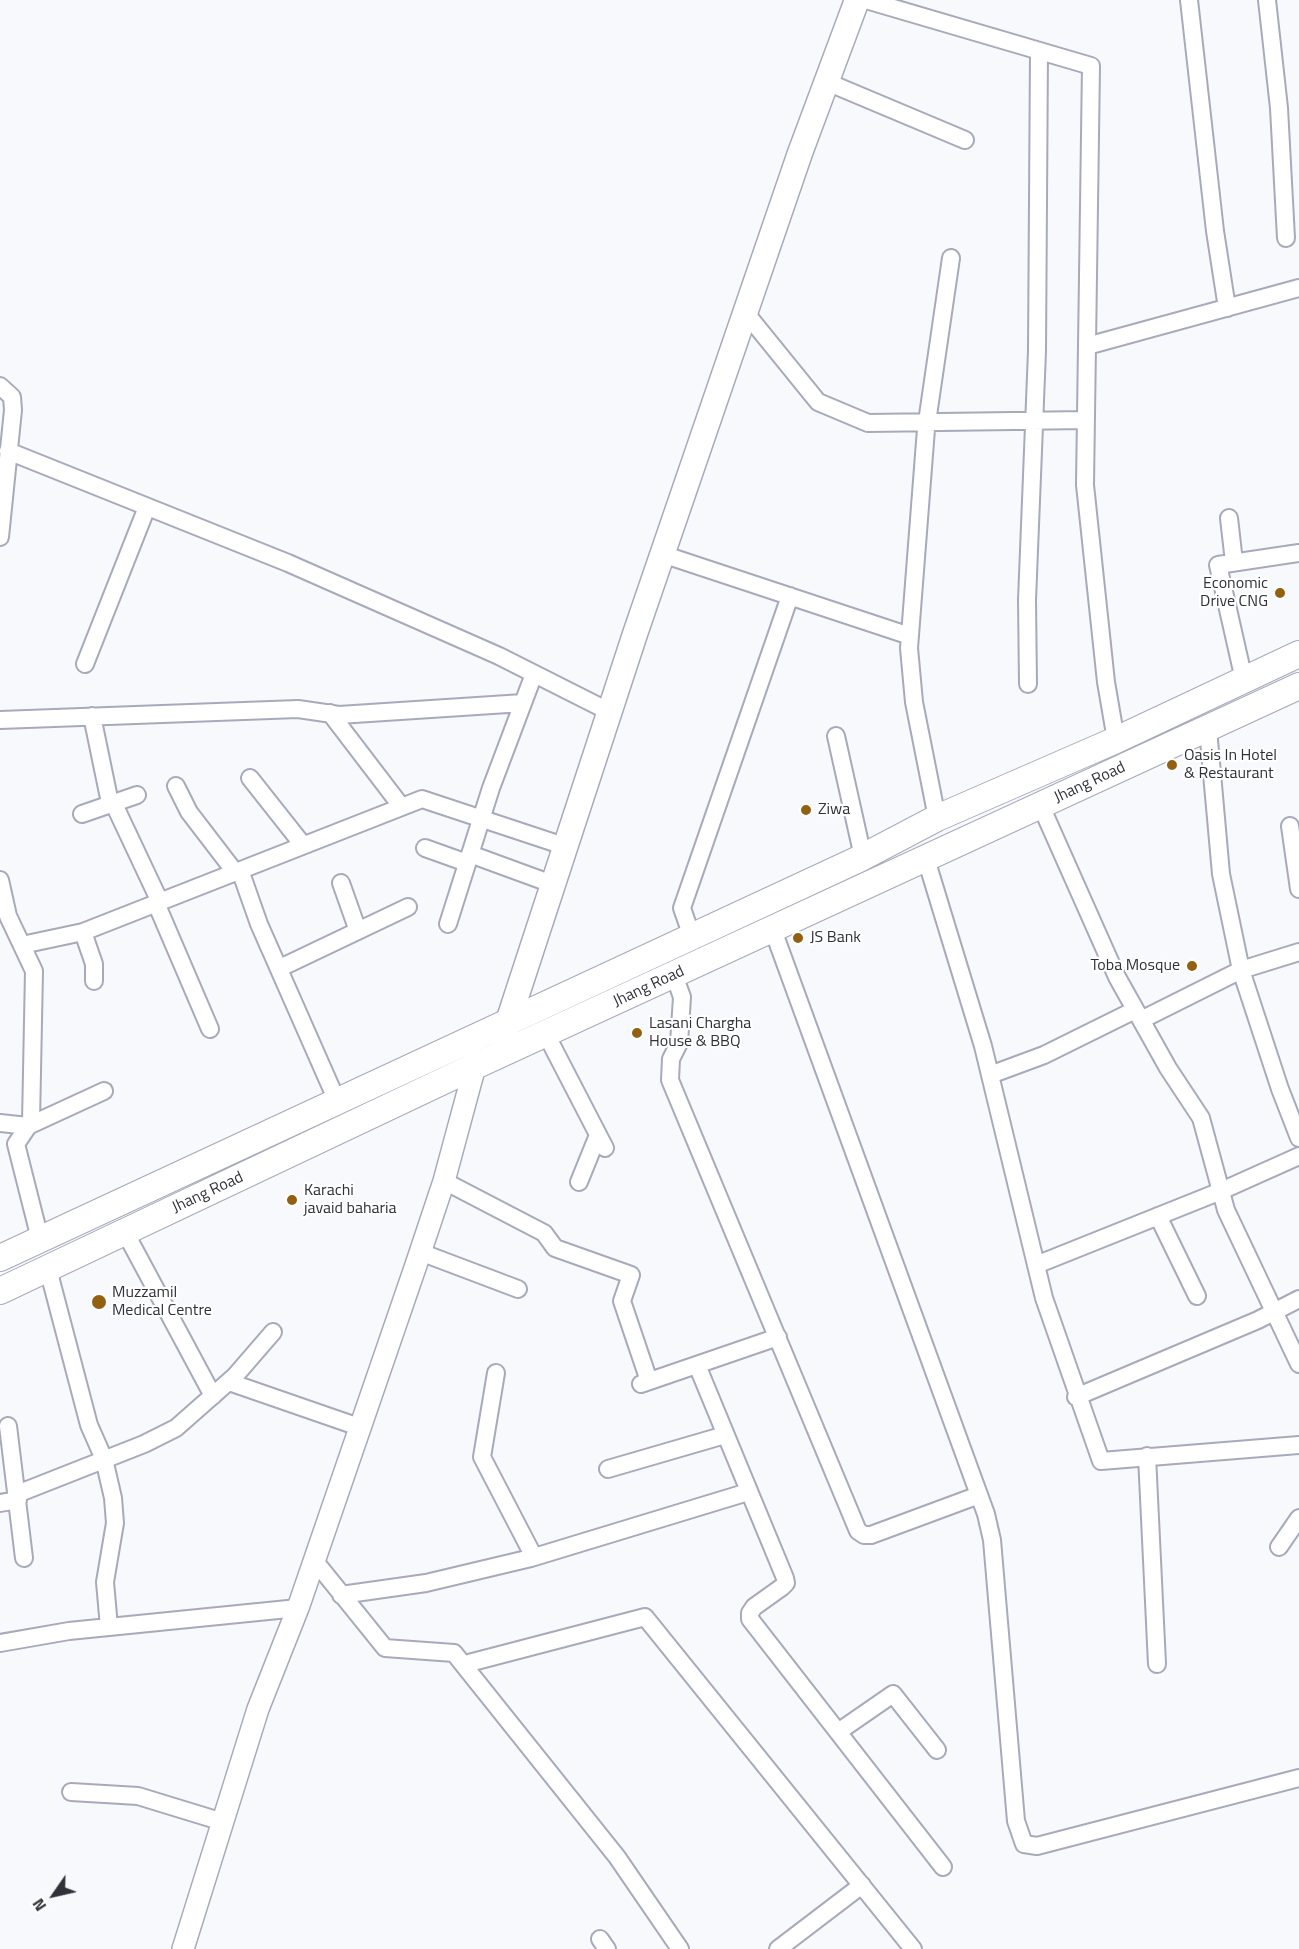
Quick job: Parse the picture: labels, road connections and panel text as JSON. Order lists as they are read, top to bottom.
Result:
{
  "streets": {
    "main road": ["Jhang Road"]
  },
  "places": [
    "Economic Drive CNG",
    "Oasis In Hotel & Restaurant",
    "Ziwa",
    "JS Bank",
    "Toba Mosque",
    "Lasani Chargha House & BBQ",
    "Karachi javaid baharia",
    "Muzzamil Medical Centre"
  ],
  "north": "bottom left"
}
